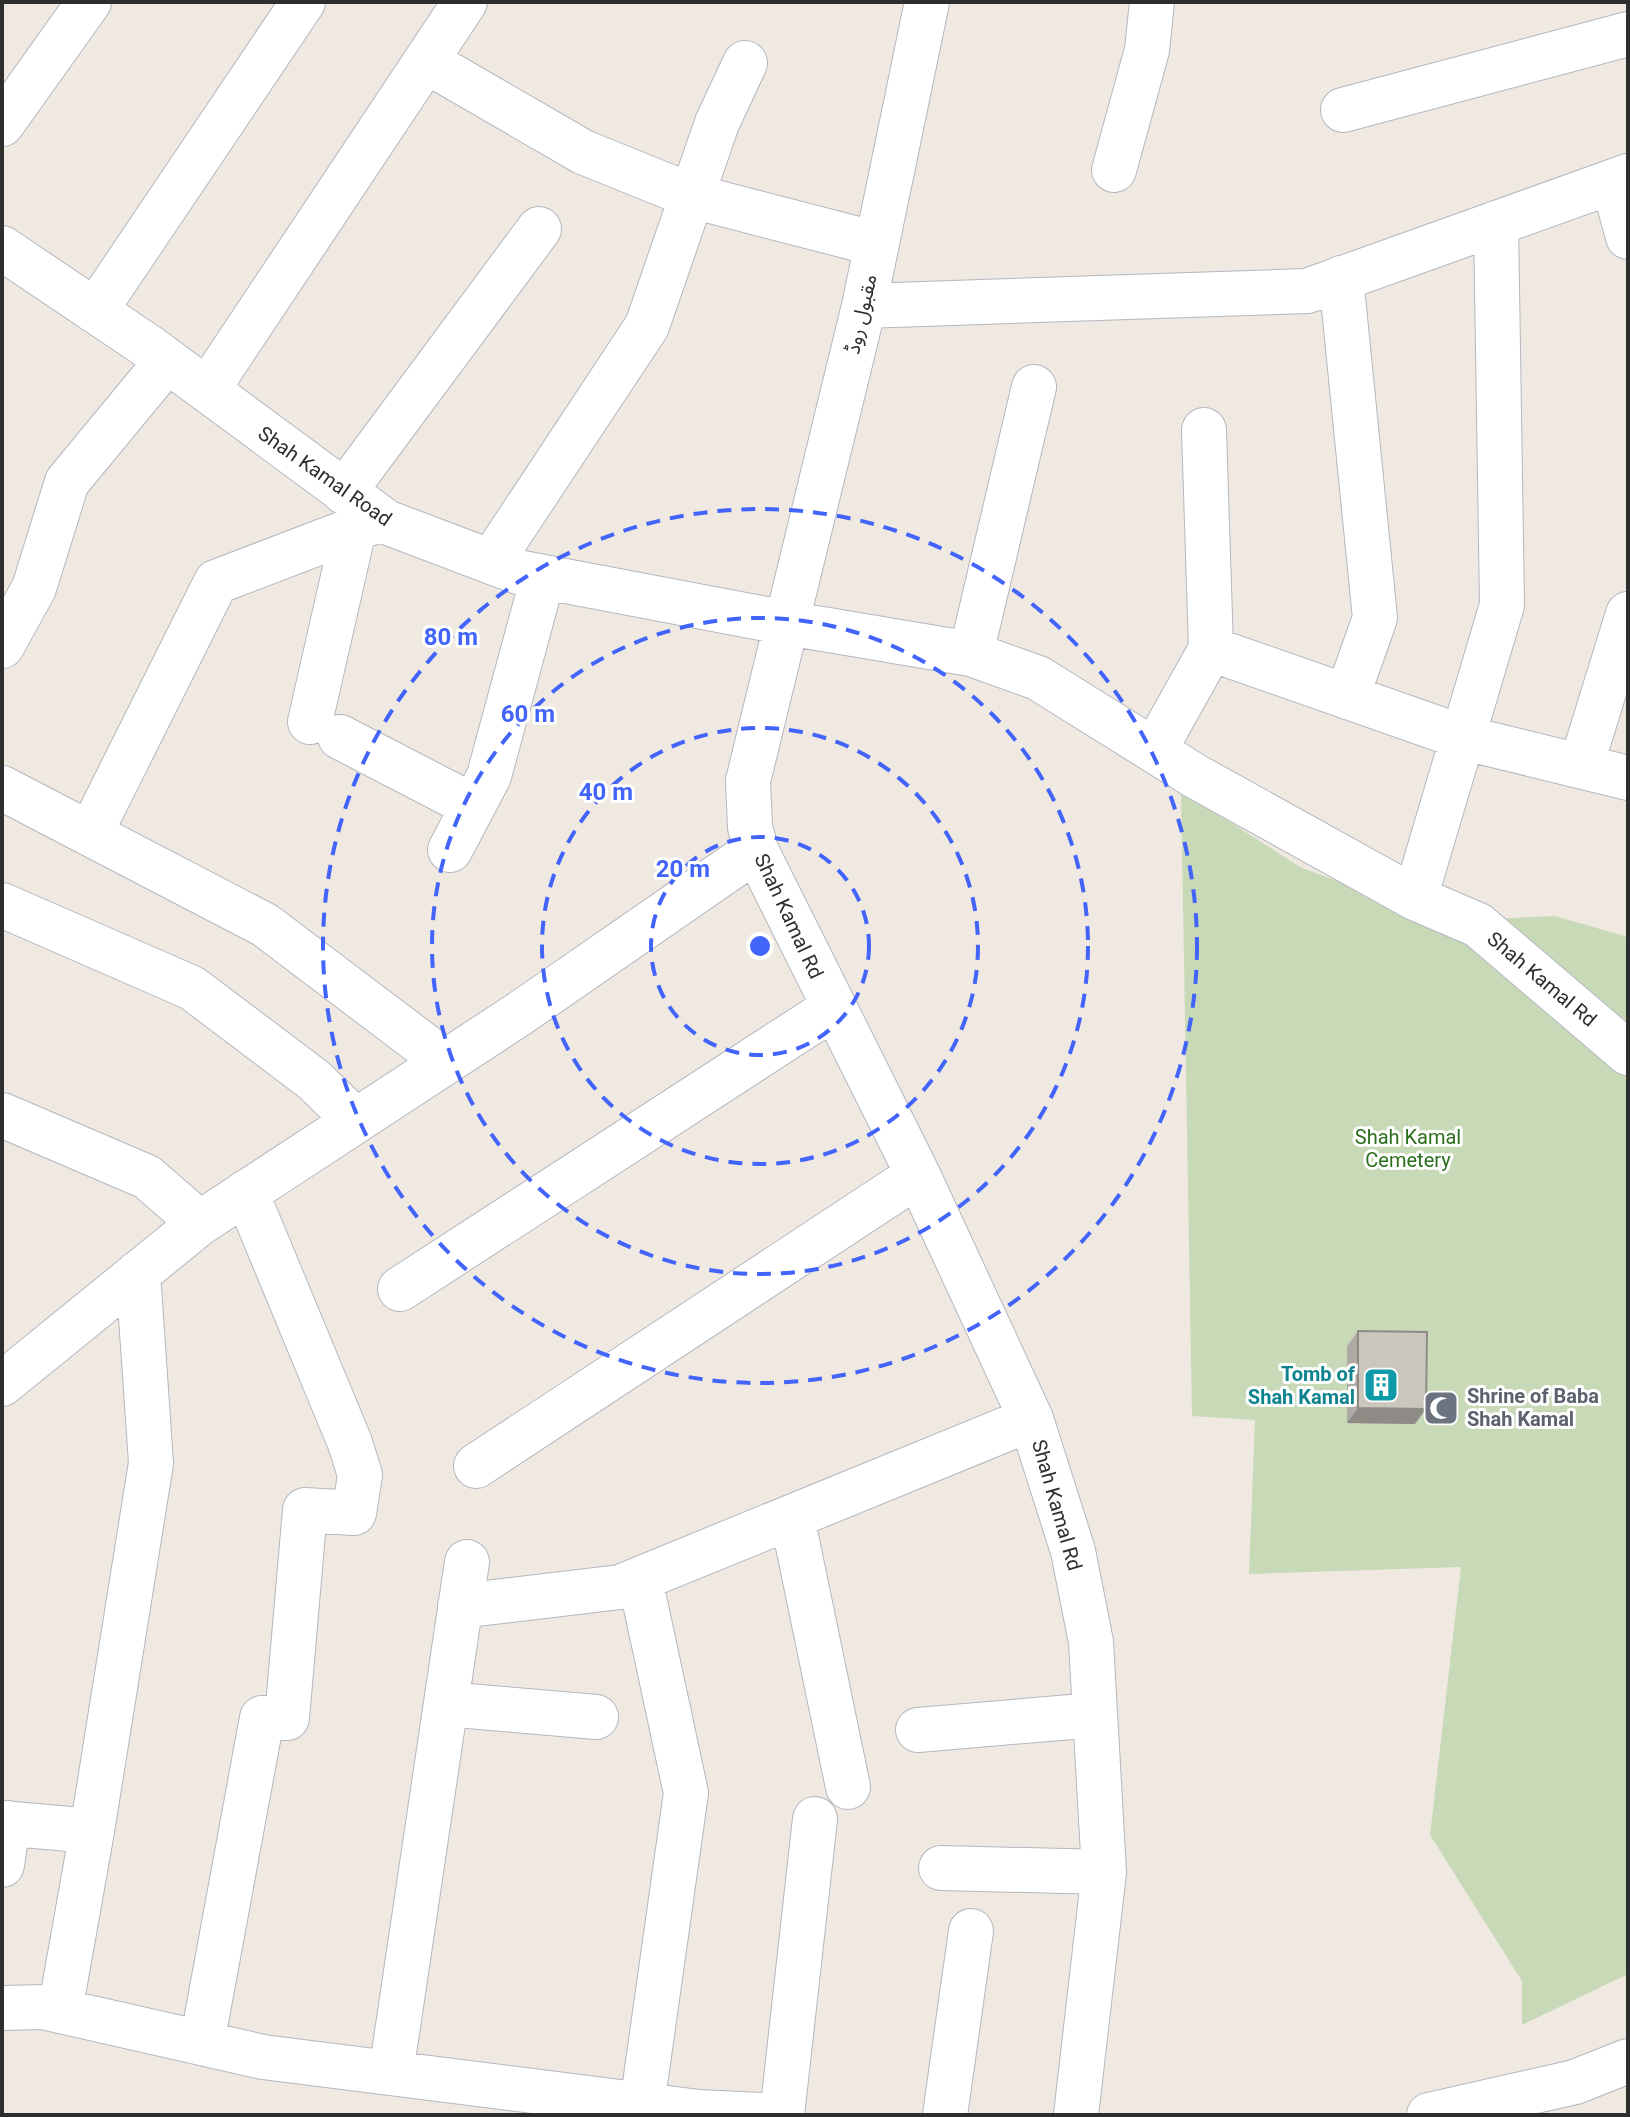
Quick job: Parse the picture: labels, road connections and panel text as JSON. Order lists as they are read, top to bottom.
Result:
{
  "streets": {
    "street": ["مقبول روڈ", "Shah Kamal Road", "Shah Kamal Rd"]
  },
  "crossings": [
    ["مقبول روڈ", "Shah Kamal Road"],
    ["مقبول روڈ", "Shah Kamal Rd"],
    ["Shah Kamal Road", "Shah Kamal Rd"]
  ],
  "parks": ["Shah Kamal Cemetery"],
  "places": {
    "building": ["Tomb of Shah Kamal"],
    "mosque": ["Shrine of Baba Shah Kamal"]
  },
  "rings": [
    "80 m",
    "60 m",
    "40 m",
    "20 m"
  ]
}
